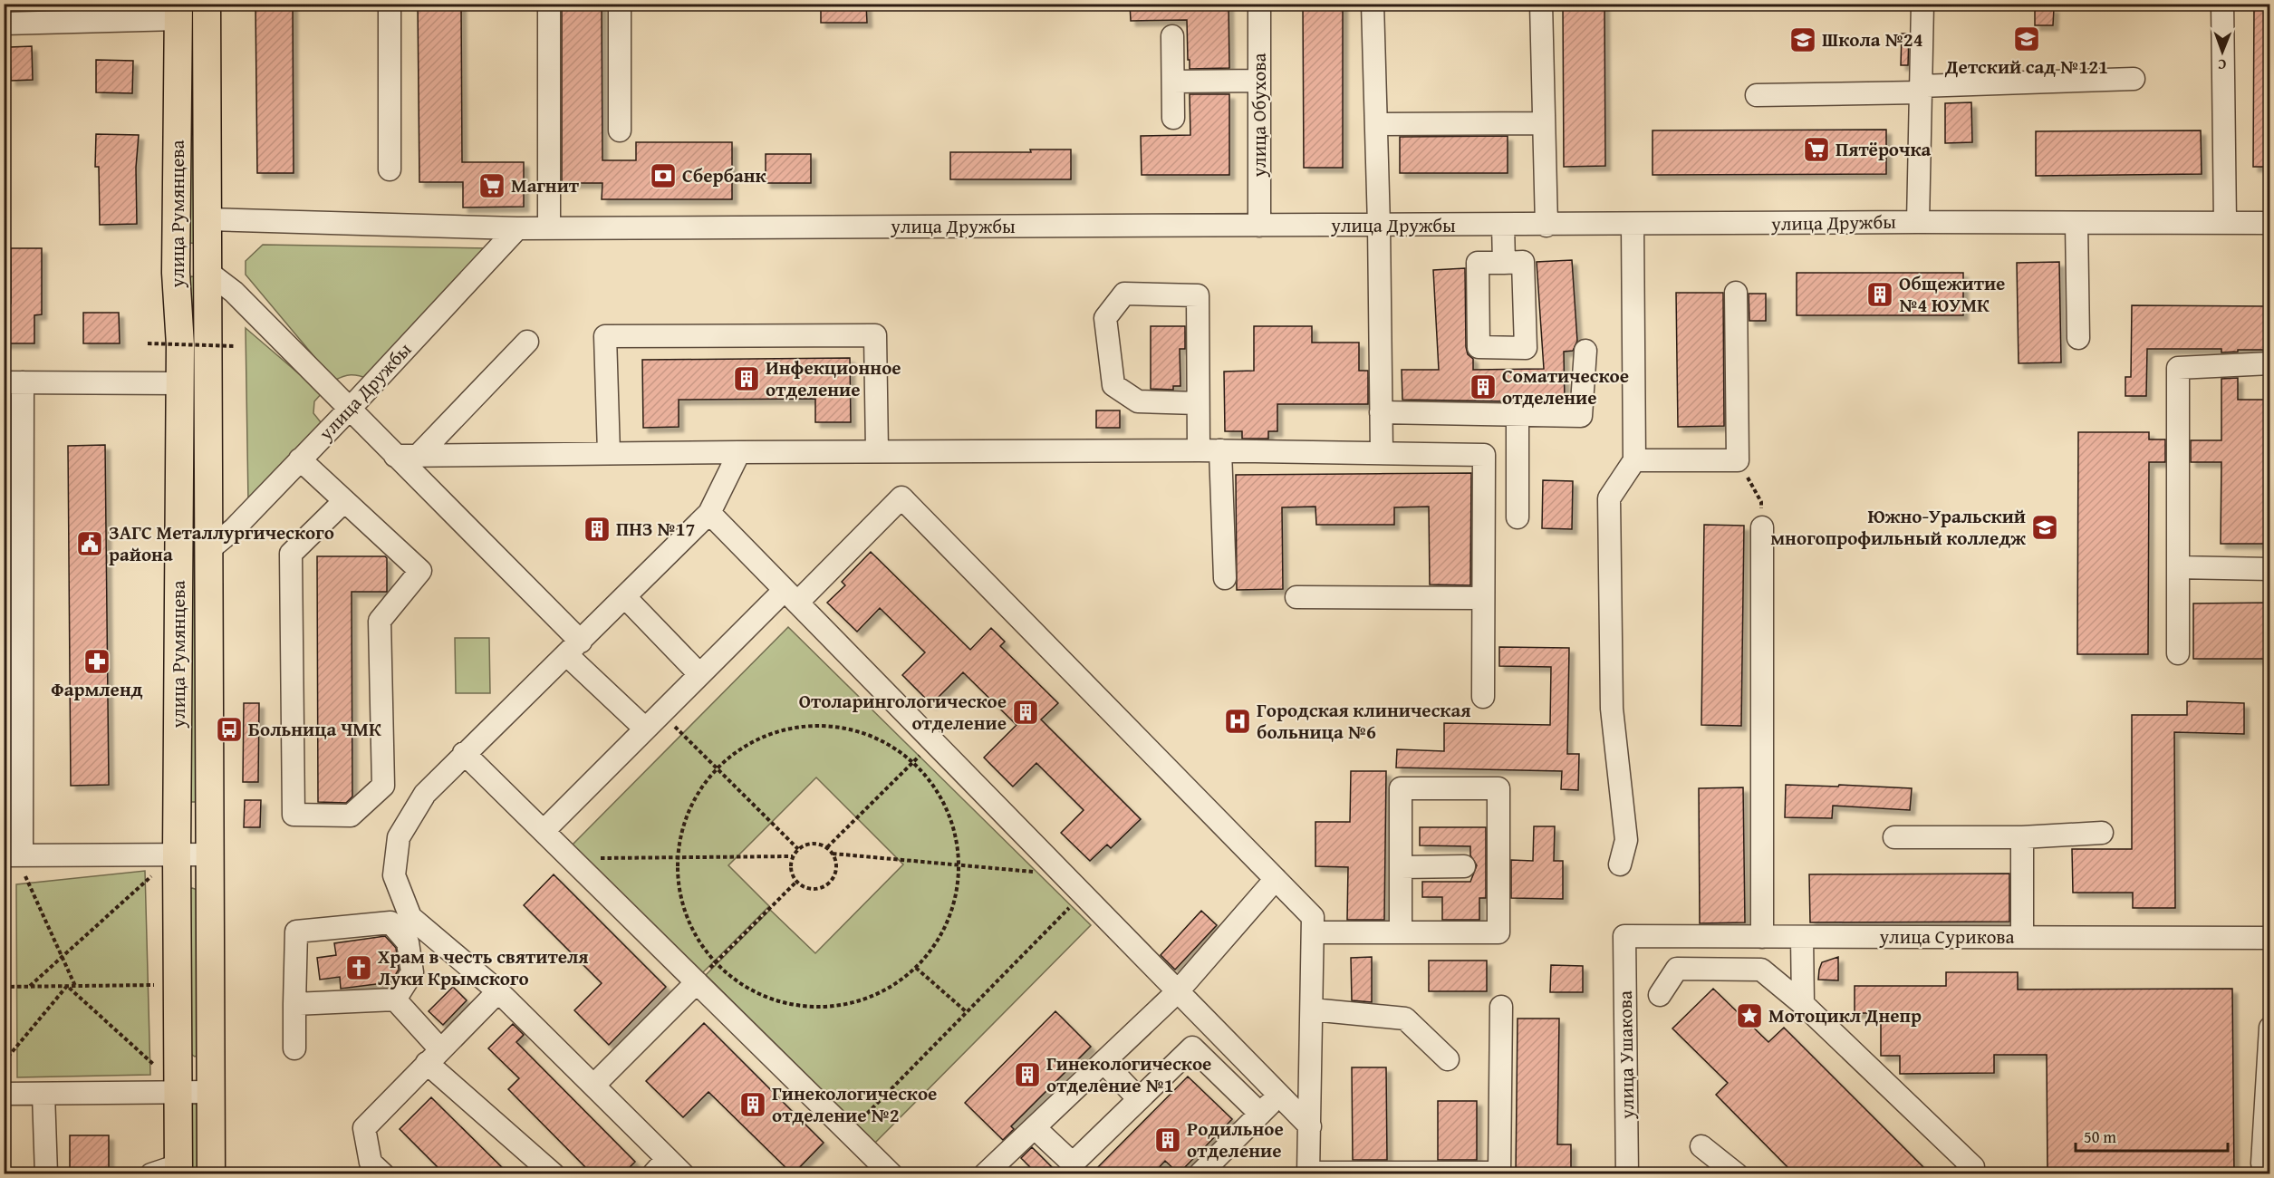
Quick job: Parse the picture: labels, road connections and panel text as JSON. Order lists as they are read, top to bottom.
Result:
{
  "streets": {
    "main road": ["улица Румянцева"],
    "street": [
      "улица Обухова",
      "улица Дружбы",
      "улица Сурикова",
      "улица Ушакова"
    ]
  },
  "crossings": [
    ["улица Обухова", "улица Дружбы"],
    ["улица Румянцева", "улица Дружбы"],
    ["улица Сурикова", "улица Ушакова"]
  ],
  "places": {
    "school or university": ["Детский сад №121", "Школа №24", "Южно-Уральский многопрофильный колледж"],
    "supermarket": ["Пятёрочка", "Магнит"],
    "bank": ["Сбербанк"],
    "building": [
      "Общежитие №4 ЮУМК",
      "Инфекционное отделение",
      "Соматическое отделение",
      "ПНЗ №17",
      "Отоларингологическое отделение",
      "Гинекологическое отделение №1",
      "Гинекологическое отделение №2",
      "Родильное отделение"
    ],
    "public building": ["ЗАГС Металлургического района"],
    "pharmacy": ["Фармленд"],
    "hospital": ["Городская клиническая больница №6"],
    "bus stop": ["Больница ЧМК"],
    "church": ["Храм в честь святителя Луки Крымского"],
    "place": ["Мотоцикл Днепр"]
  },
  "scale_bar": "50 m",
  "north": "bottom"
}
